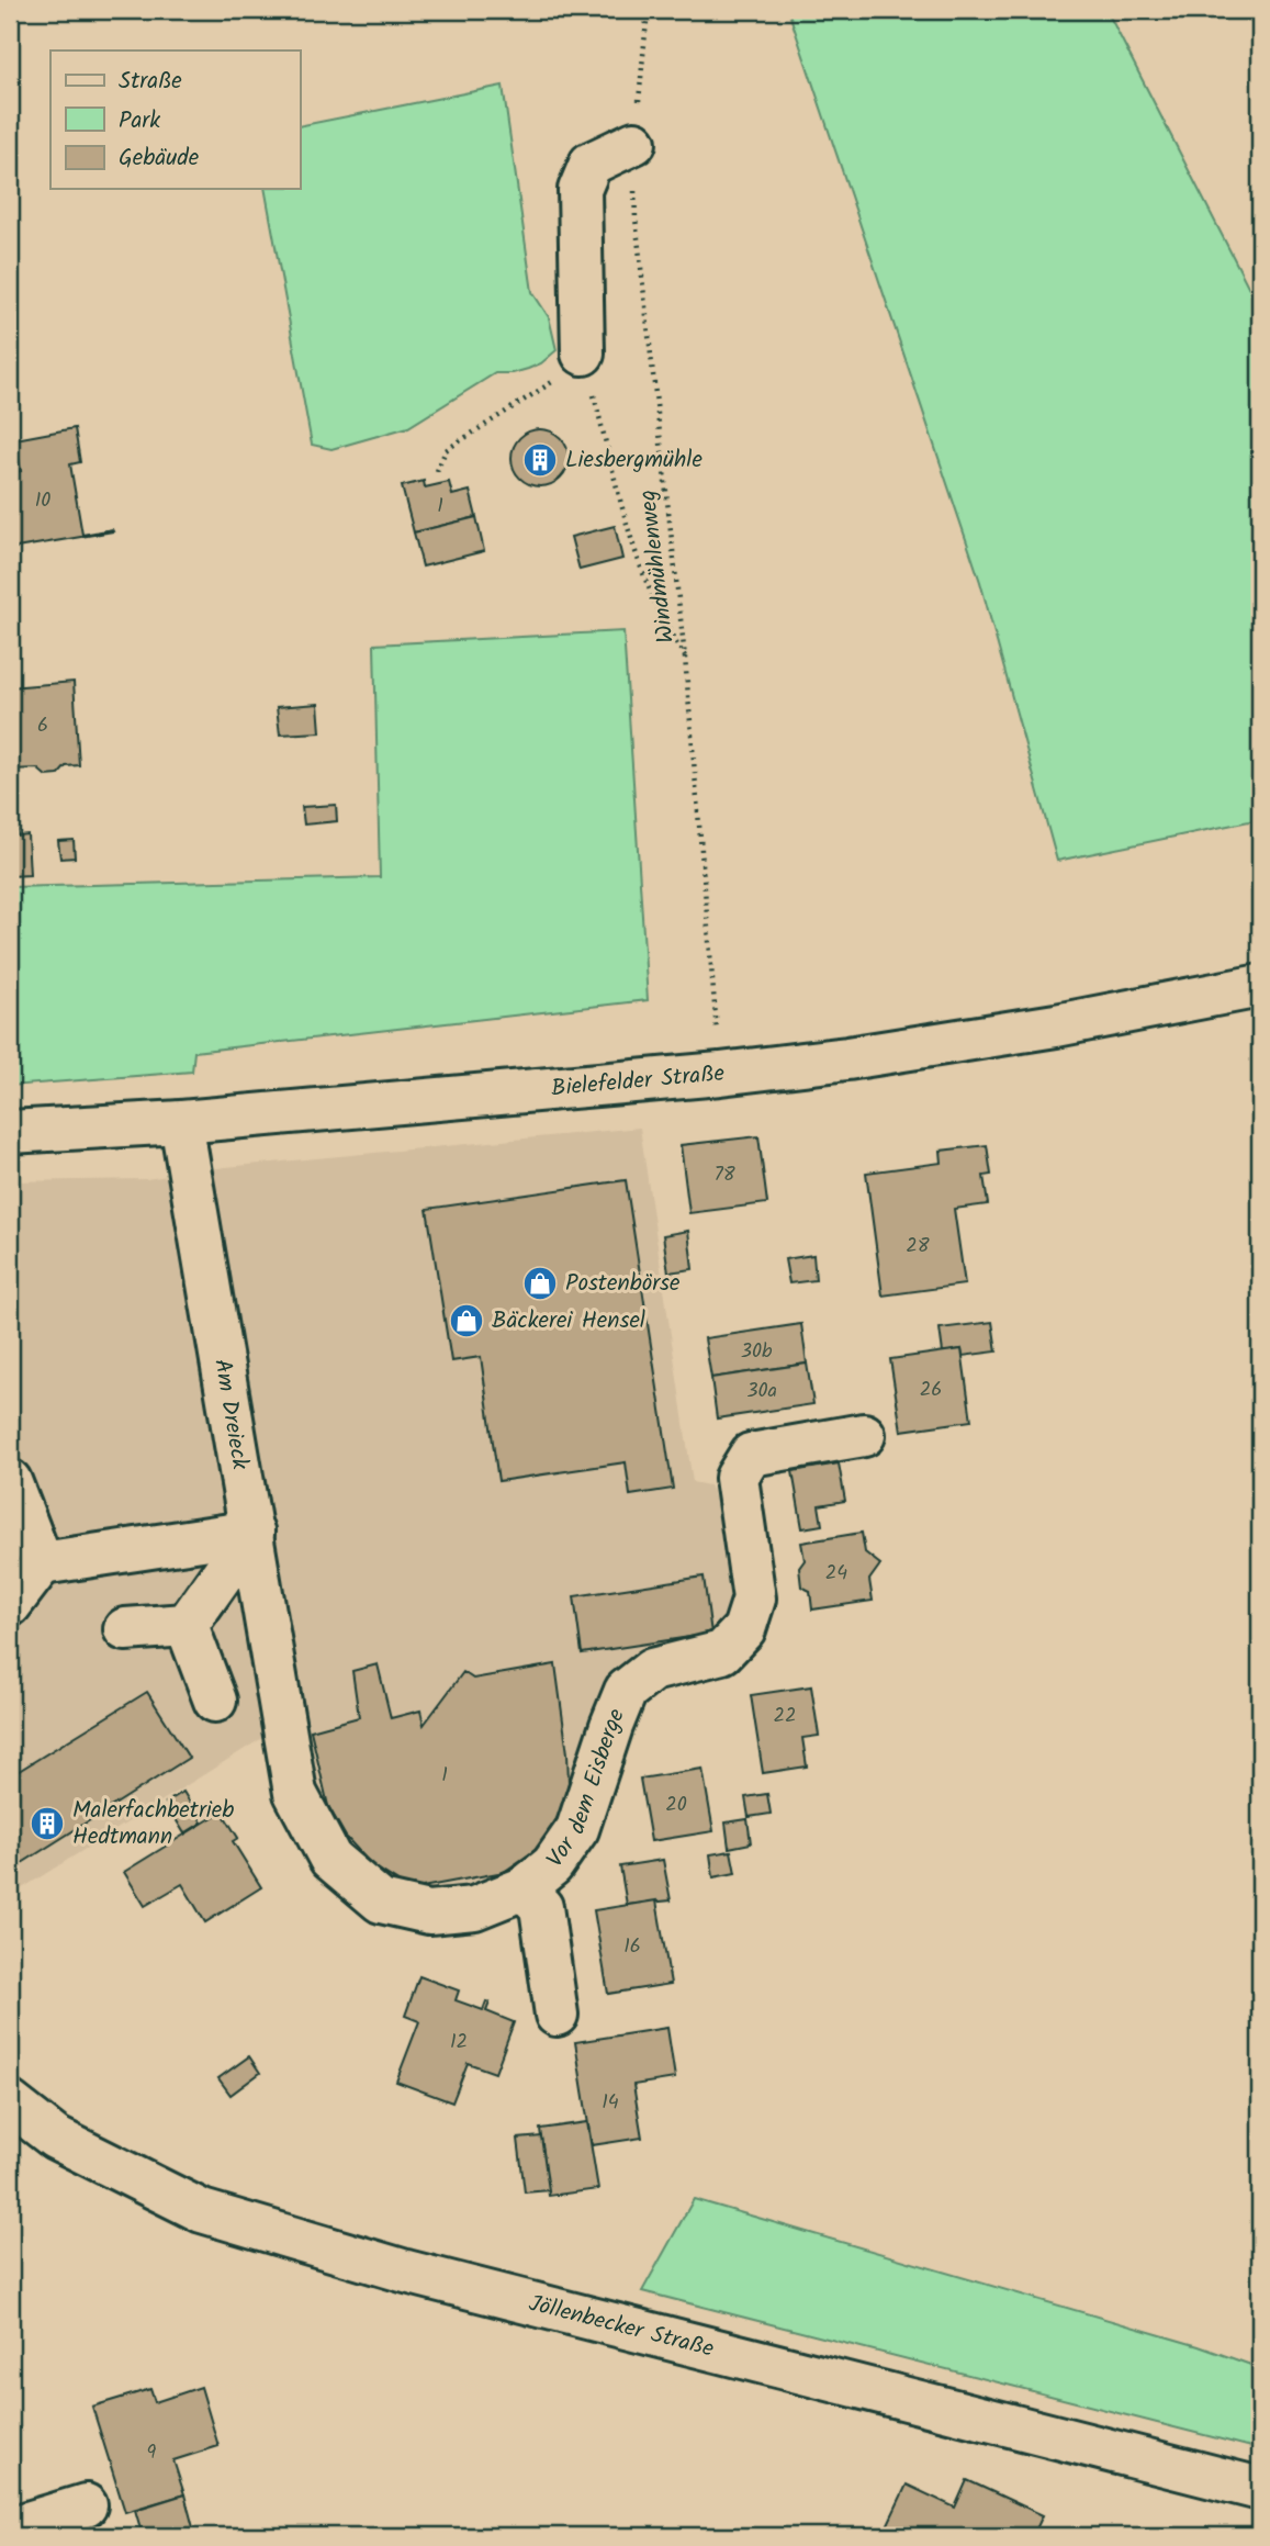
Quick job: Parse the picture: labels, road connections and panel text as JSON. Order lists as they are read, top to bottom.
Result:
{
  "streets": {
    "main road": [
      "Bielefelder Straße",
      "Am Dreieck",
      "Vor dem Eisberge",
      "Jöllenbecker Straße"
    ],
    "path": ["Windmühlenweg"]
  },
  "crossings": [
    ["Windmühlenweg", "Bielefelder Straße"],
    ["Bielefelder Straße", "Am Dreieck"],
    ["Am Dreieck", "Vor dem Eisberge"]
  ],
  "places": {
    "building": ["Liesbergmühle", "Malerfachbetrieb Hedtmann"],
    "shop": ["Postenbörse", "Bäckerei Hensel"]
  },
  "house_numbers": [
    "10",
    "1",
    "6",
    "78",
    "28",
    "30b",
    "26",
    "30a",
    "24",
    "22",
    "1",
    "20",
    "16",
    "12",
    "14",
    "9"
  ],
  "legend": ["Straße", "Park", "Gebäude"]
}
